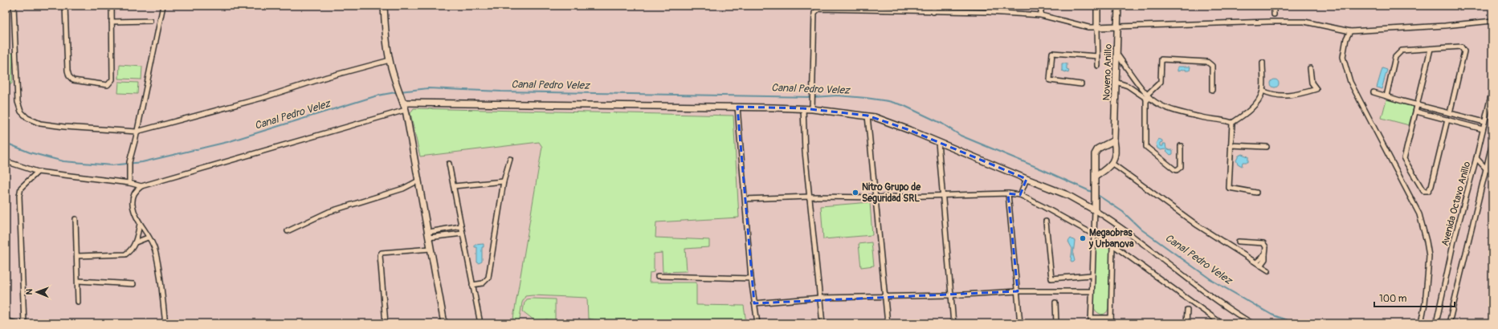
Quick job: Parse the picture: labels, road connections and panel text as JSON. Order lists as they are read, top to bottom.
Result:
{
  "streets": {
    "street": ["Noveno Anillo", "Avenida Octavo Anillo"]
  },
  "water": ["Canal Pedro Velez"],
  "places": ["Nitro Grupo de Seguridad SRL", "Megaobras y Urbanova"],
  "scale_bar": "100 m",
  "north": "left"
}
